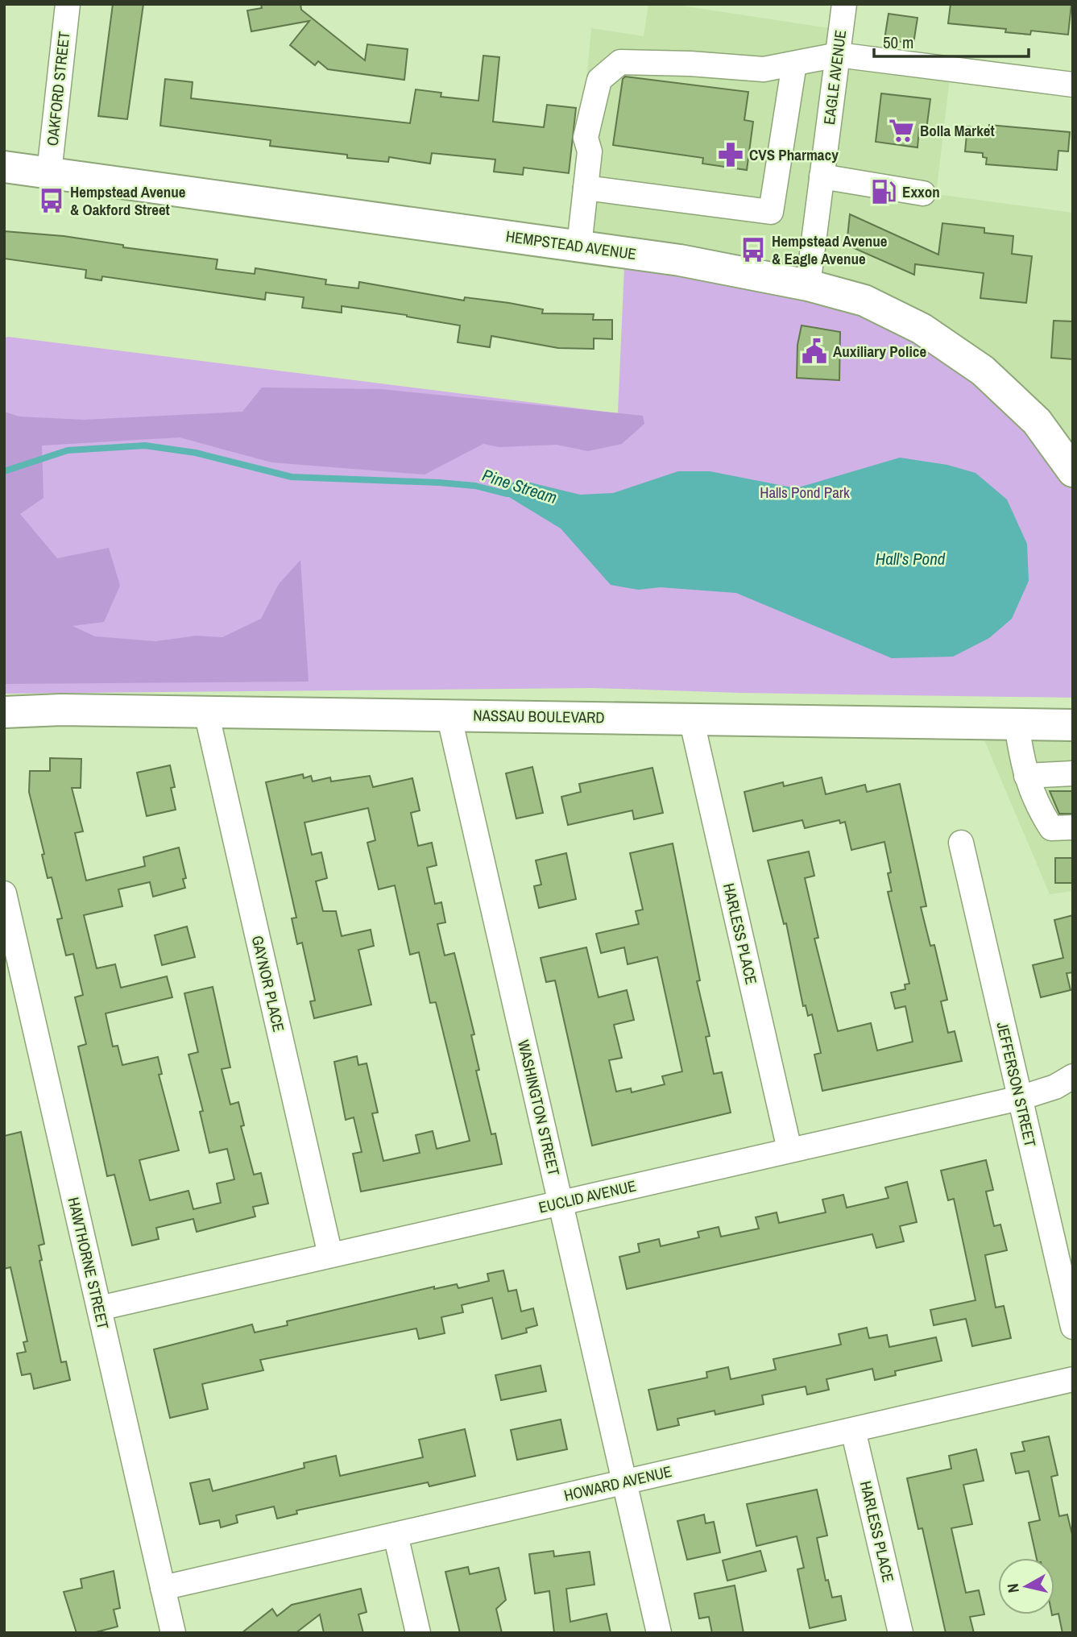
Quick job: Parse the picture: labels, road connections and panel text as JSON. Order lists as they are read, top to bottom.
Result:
{
  "streets": {
    "main road": ["HEMPSTEAD AVENUE", "NASSAU BOULEVARD"],
    "street": [
      "EAGLE AVENUE",
      "OAKFORD STREET",
      "HARLESS PLACE",
      "GAYNOR PLACE",
      "JEFFERSON STREET",
      "WASHINGTON STREET",
      "EUCLID AVENUE",
      "HAWTHORNE STREET",
      "HOWARD AVENUE"
    ]
  },
  "crossings": [
    ["EAGLE AVENUE", "HEMPSTEAD AVENUE"],
    ["OAKFORD STREET", "HEMPSTEAD AVENUE"],
    ["NASSAU BOULEVARD", "HARLESS PLACE"],
    ["NASSAU BOULEVARD", "GAYNOR PLACE"],
    ["NASSAU BOULEVARD", "WASHINGTON STREET"],
    ["HARLESS PLACE", "EUCLID AVENUE"],
    ["HARLESS PLACE", "HOWARD AVENUE"],
    ["GAYNOR PLACE", "EUCLID AVENUE"],
    ["JEFFERSON STREET", "EUCLID AVENUE"],
    ["WASHINGTON STREET", "EUCLID AVENUE"],
    ["WASHINGTON STREET", "HOWARD AVENUE"],
    ["EUCLID AVENUE", "HAWTHORNE STREET"],
    ["HAWTHORNE STREET", "HOWARD AVENUE"]
  ],
  "water": ["Pine Stream", "Hall's Pond"],
  "parks": ["Halls Pond Park"],
  "places": {
    "supermarket": ["Bolla Market"],
    "pharmacy": ["CVS Pharmacy"],
    "fuel station": ["Exxon"],
    "bus stop": ["Hempstead Avenue & Oakford Street", "Hempstead Avenue & Eagle Avenue"],
    "public building": ["Auxiliary Police"]
  },
  "scale_bar": "50 m",
  "north": "left"
}
